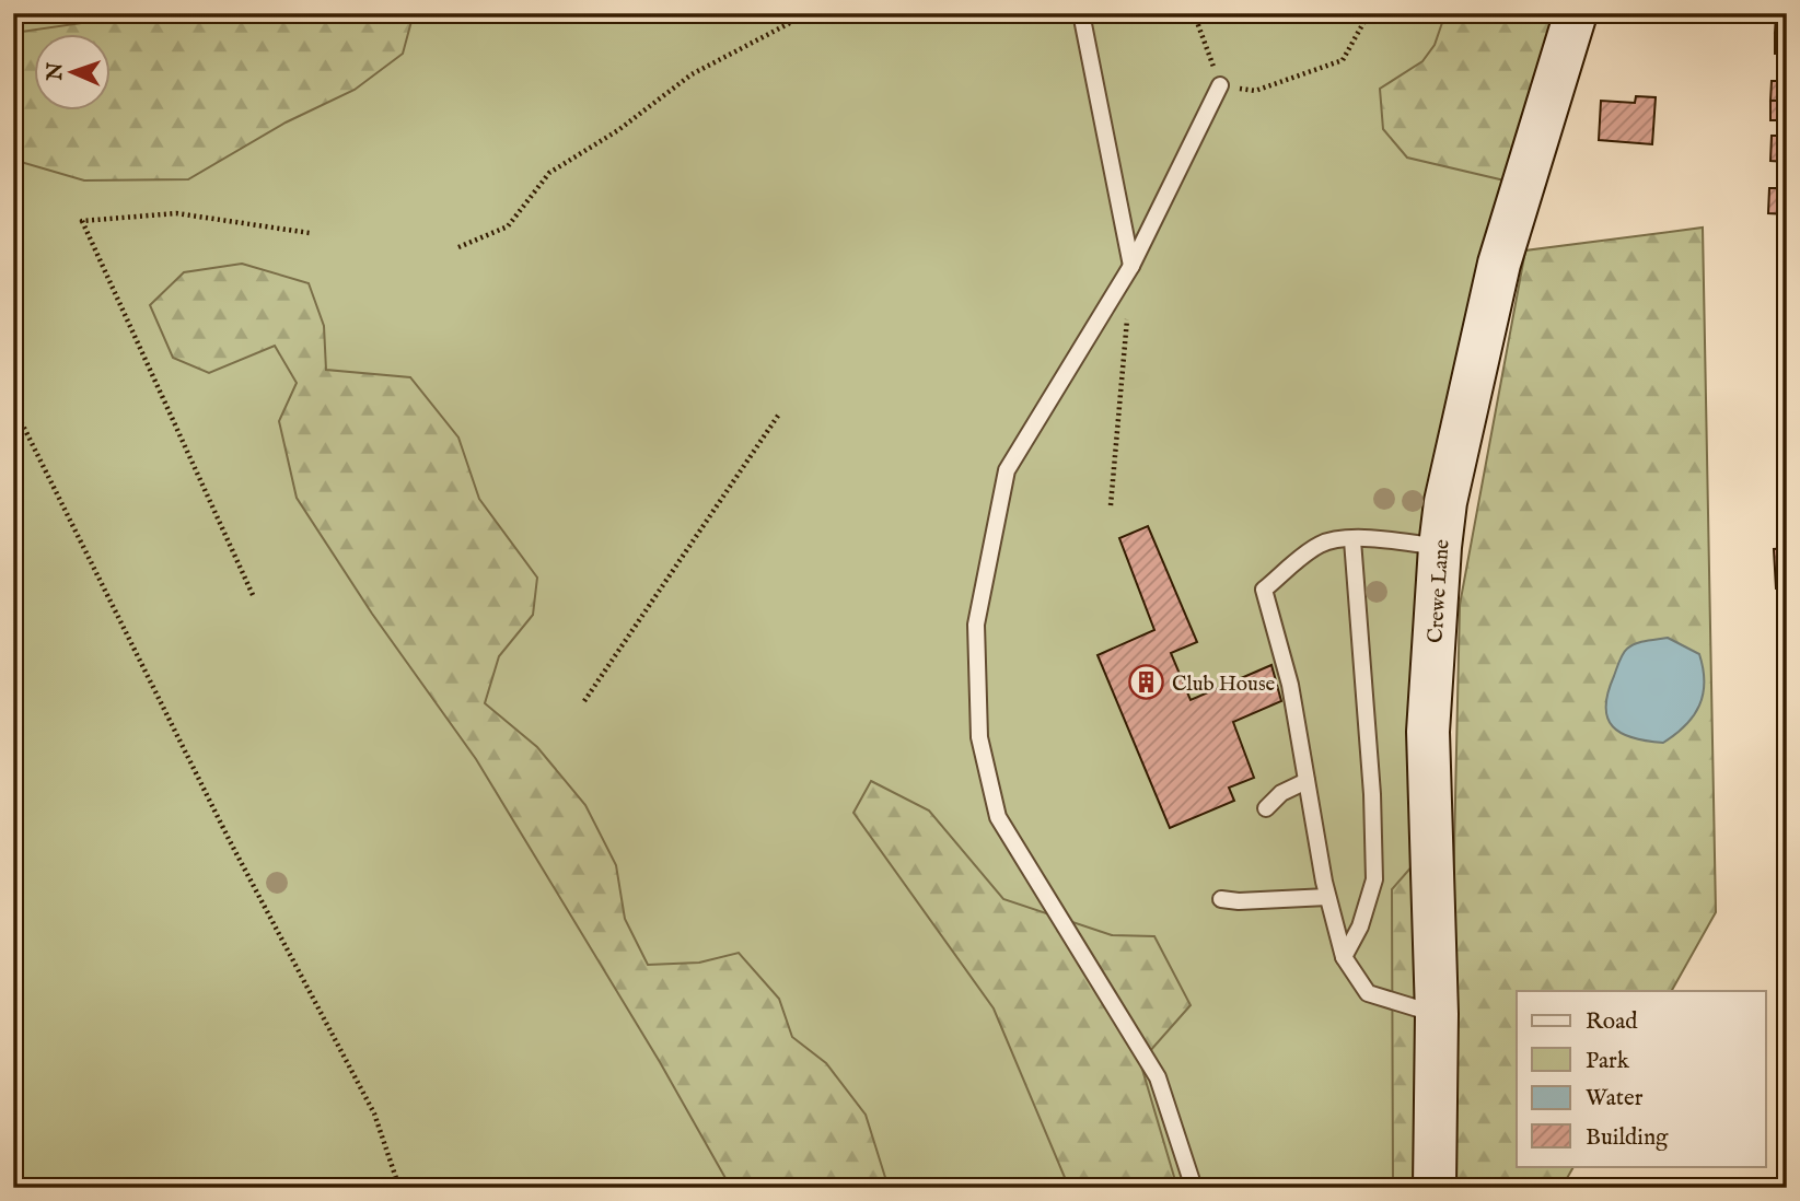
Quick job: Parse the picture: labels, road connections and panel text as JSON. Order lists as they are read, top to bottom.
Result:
{
  "streets": {
    "street": ["Crewe Lane"]
  },
  "places": {
    "building": ["Club House"]
  },
  "legend": [
    "Road",
    "Park",
    "Water",
    "Building"
  ],
  "north": "left"
}
